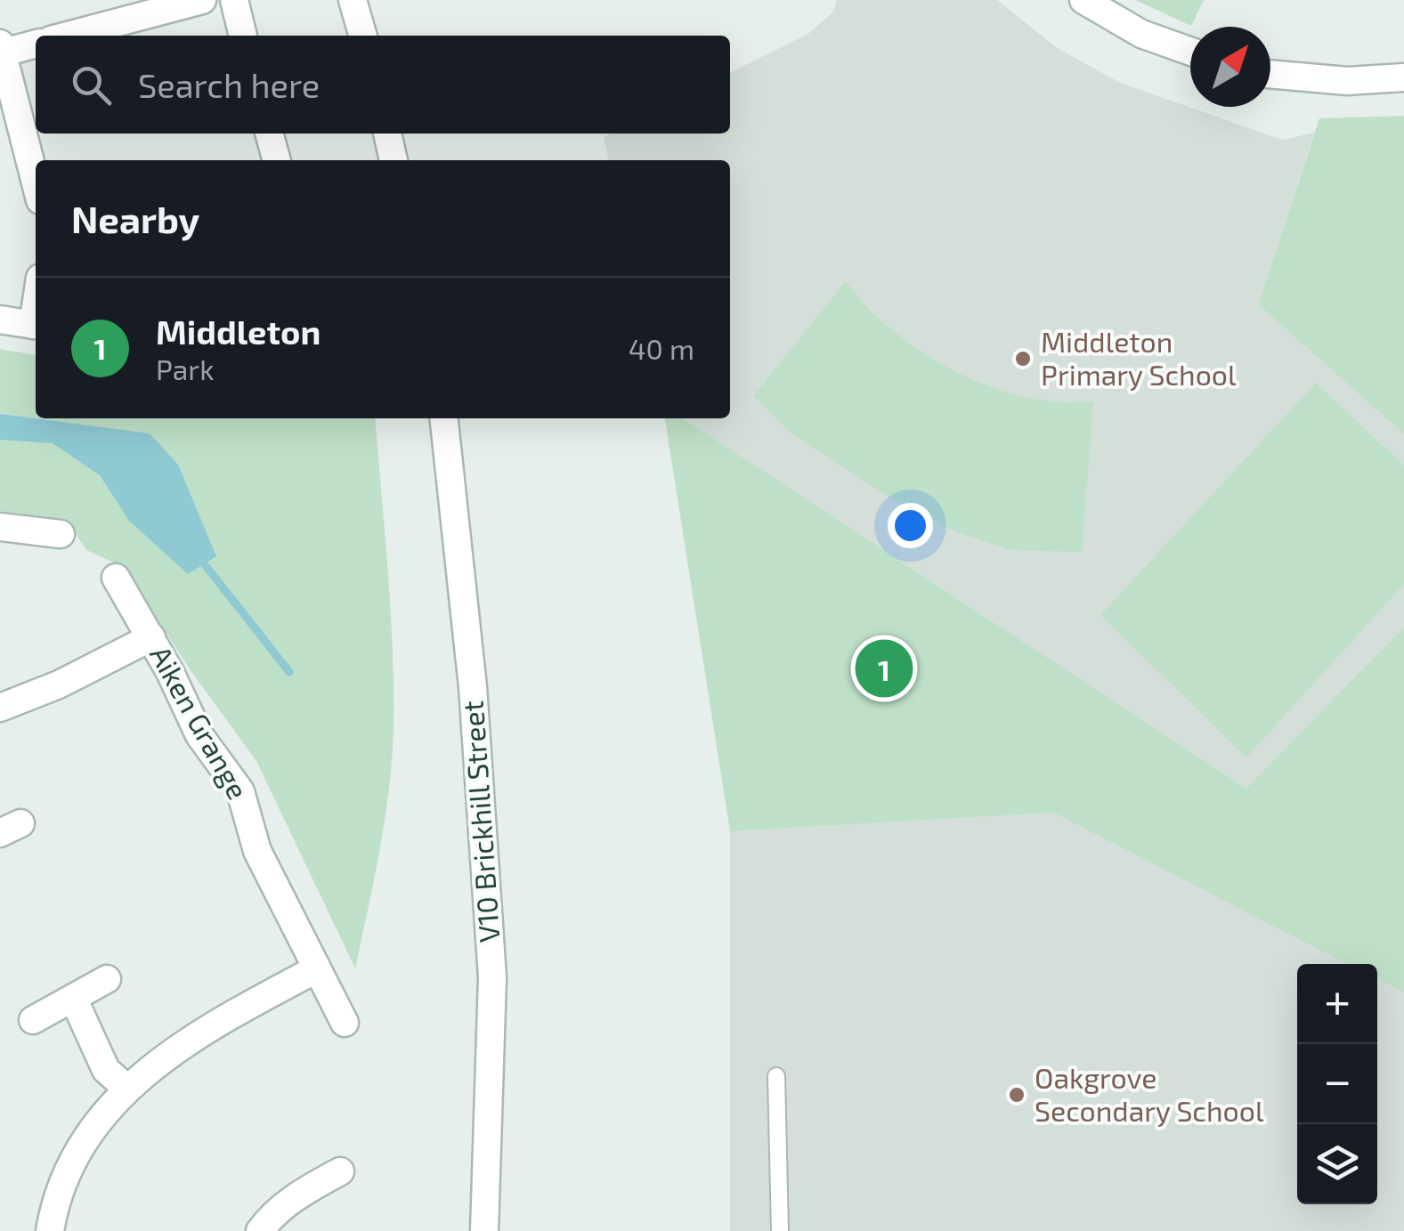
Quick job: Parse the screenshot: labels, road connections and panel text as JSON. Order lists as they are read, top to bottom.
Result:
{
  "streets": {
    "street": ["Aiken Grange", "V10 Brickhill Street"]
  },
  "places": ["Middleton Primary School", "Oakgrove Secondary School"],
  "north": "top right",
  "page": {
    "search": "Search here",
    "heading": "Nearby",
    "list": [
      {
        "mark": "1",
        "name": "Middleton",
        "note": "Park",
        "value": "40 m"
      }
    ],
    "pins": "1",
    "map_buttons": ["+", "−"]
  }
}
